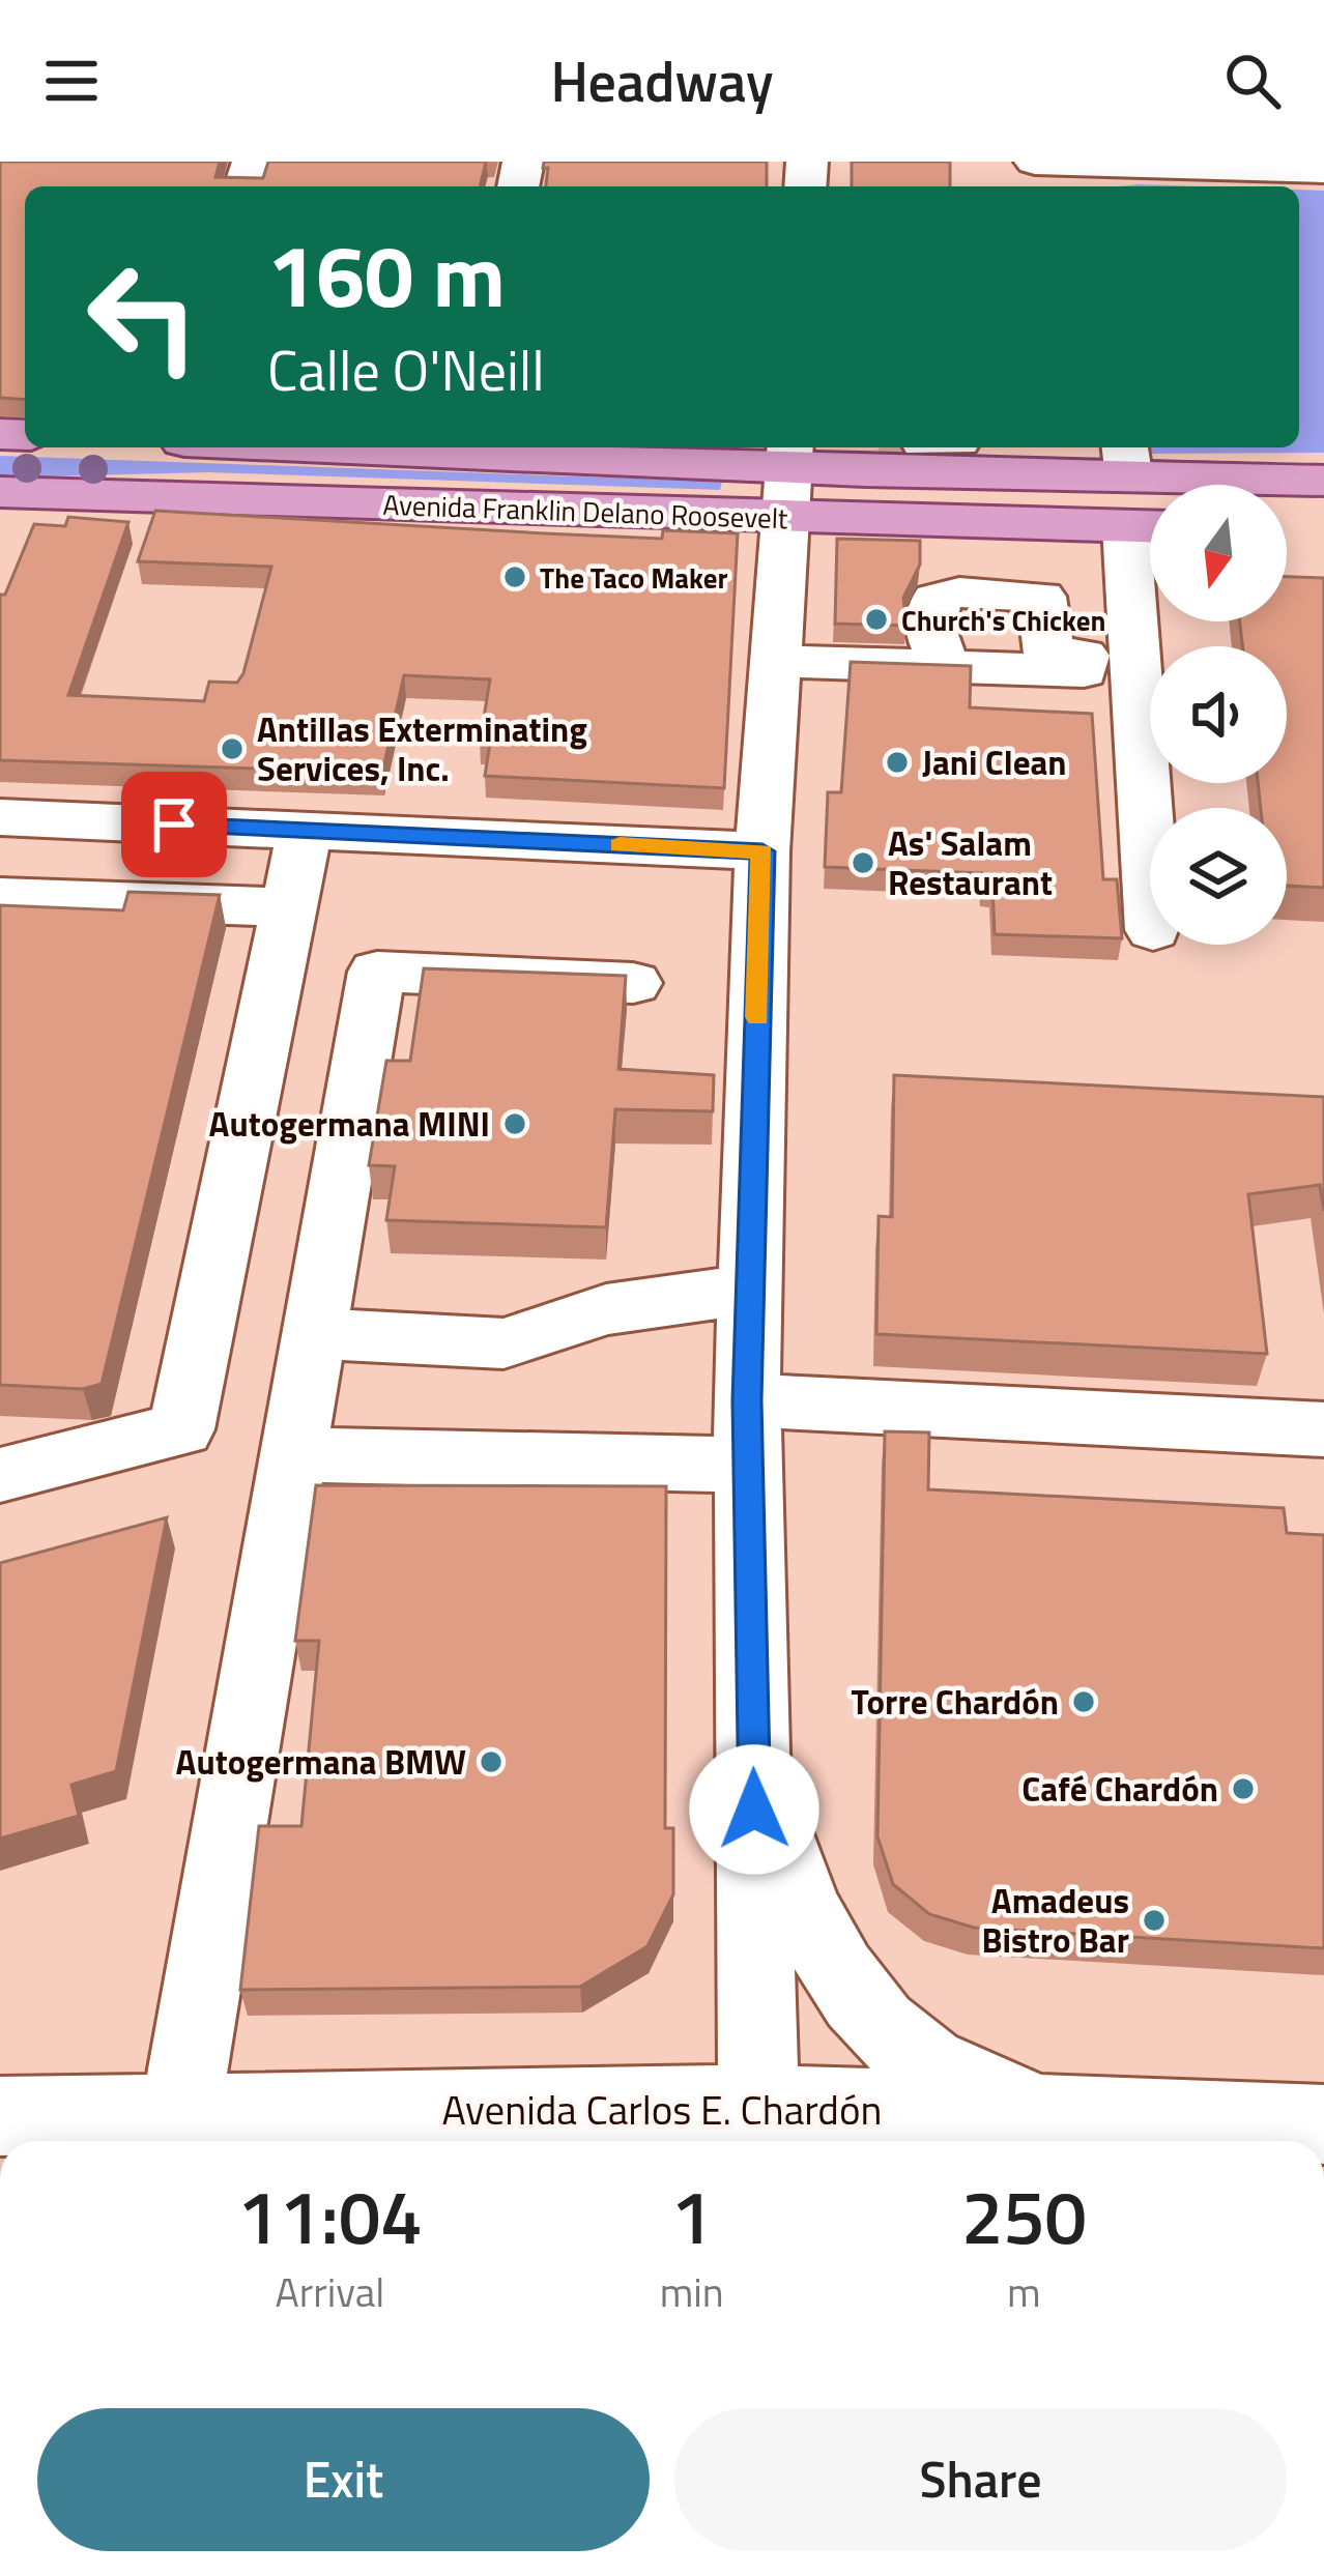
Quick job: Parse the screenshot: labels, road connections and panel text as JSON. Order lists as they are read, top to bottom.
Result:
{
  "streets": {
    "main road": ["Avenida Franklin Delano Roosevelt"],
    "street": ["Avenida Carlos E. Chardón"]
  },
  "places": [
    "The Taco Maker",
    "Church's Chicken",
    "Antillas Exterminating Services, Inc.",
    "Jani Clean",
    "As' Salam Restaurant",
    "Autogermana MINI",
    "Torre Chardón",
    "Autogermana BMW",
    "Café Chardón",
    "Amadeus Bistro Bar"
  ],
  "north": "bottom",
  "page": {
    "header": "Headway",
    "turn": ["160 m", "Calle O'Neill"],
    "eta": [
      "11:04",
      "Arrival",
      "1",
      "min",
      "250",
      "m"
    ],
    "buttons": ["Exit", "Share"]
  }
}
